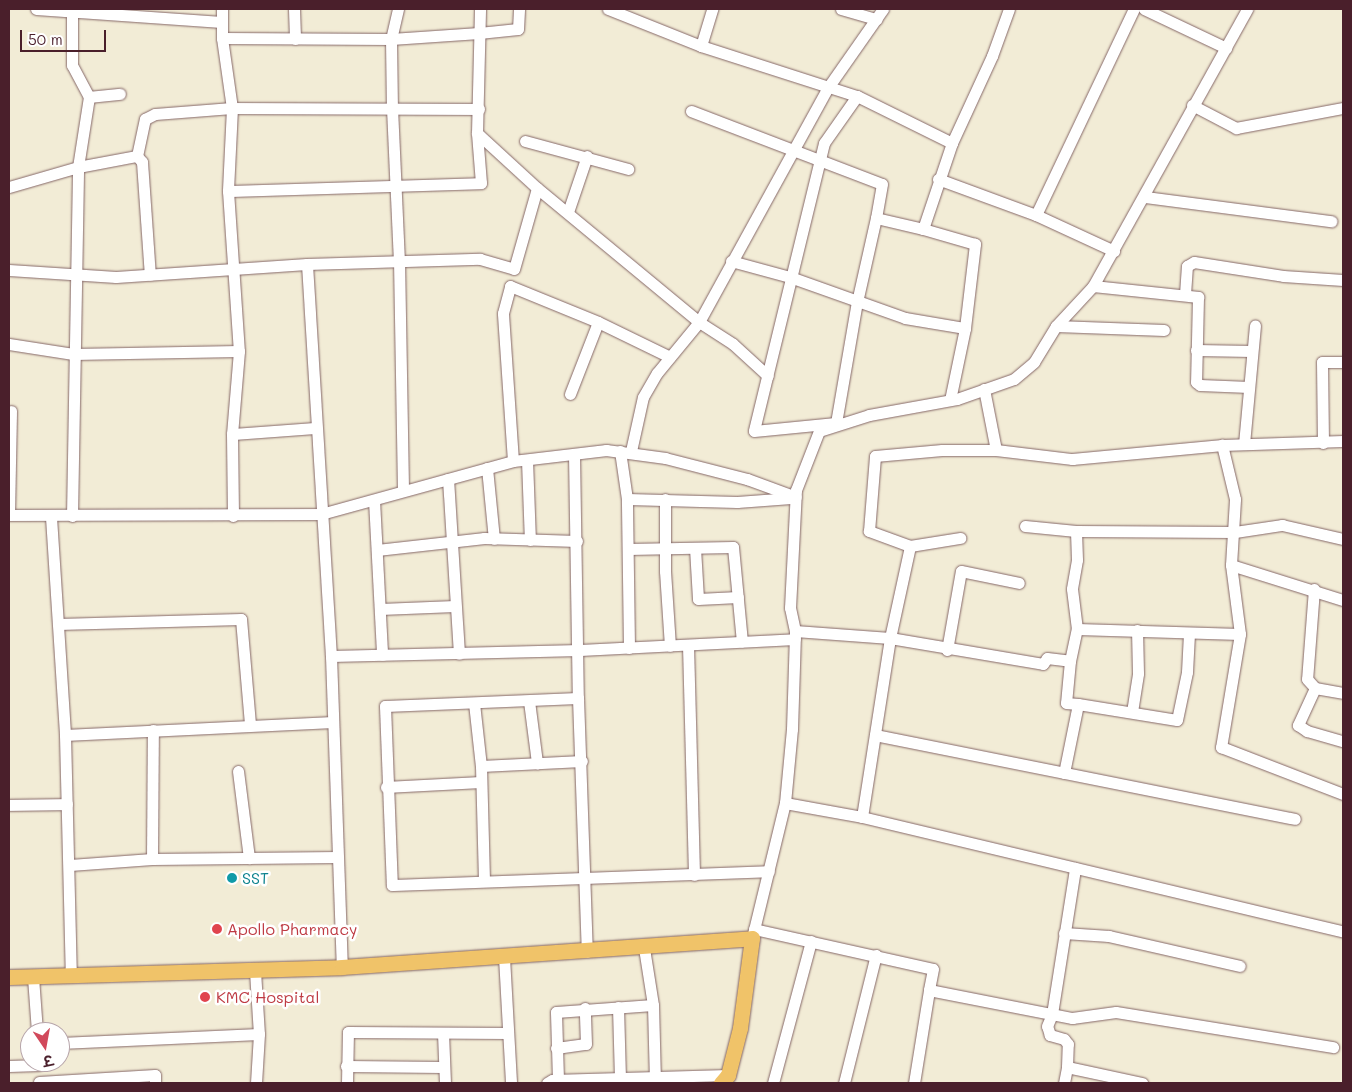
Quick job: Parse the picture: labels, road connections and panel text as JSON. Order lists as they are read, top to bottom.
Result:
{
  "places": ["SST", "Apollo Pharmacy", "KMC Hospital"],
  "scale_bar": "50 m",
  "north": "bottom"
}
